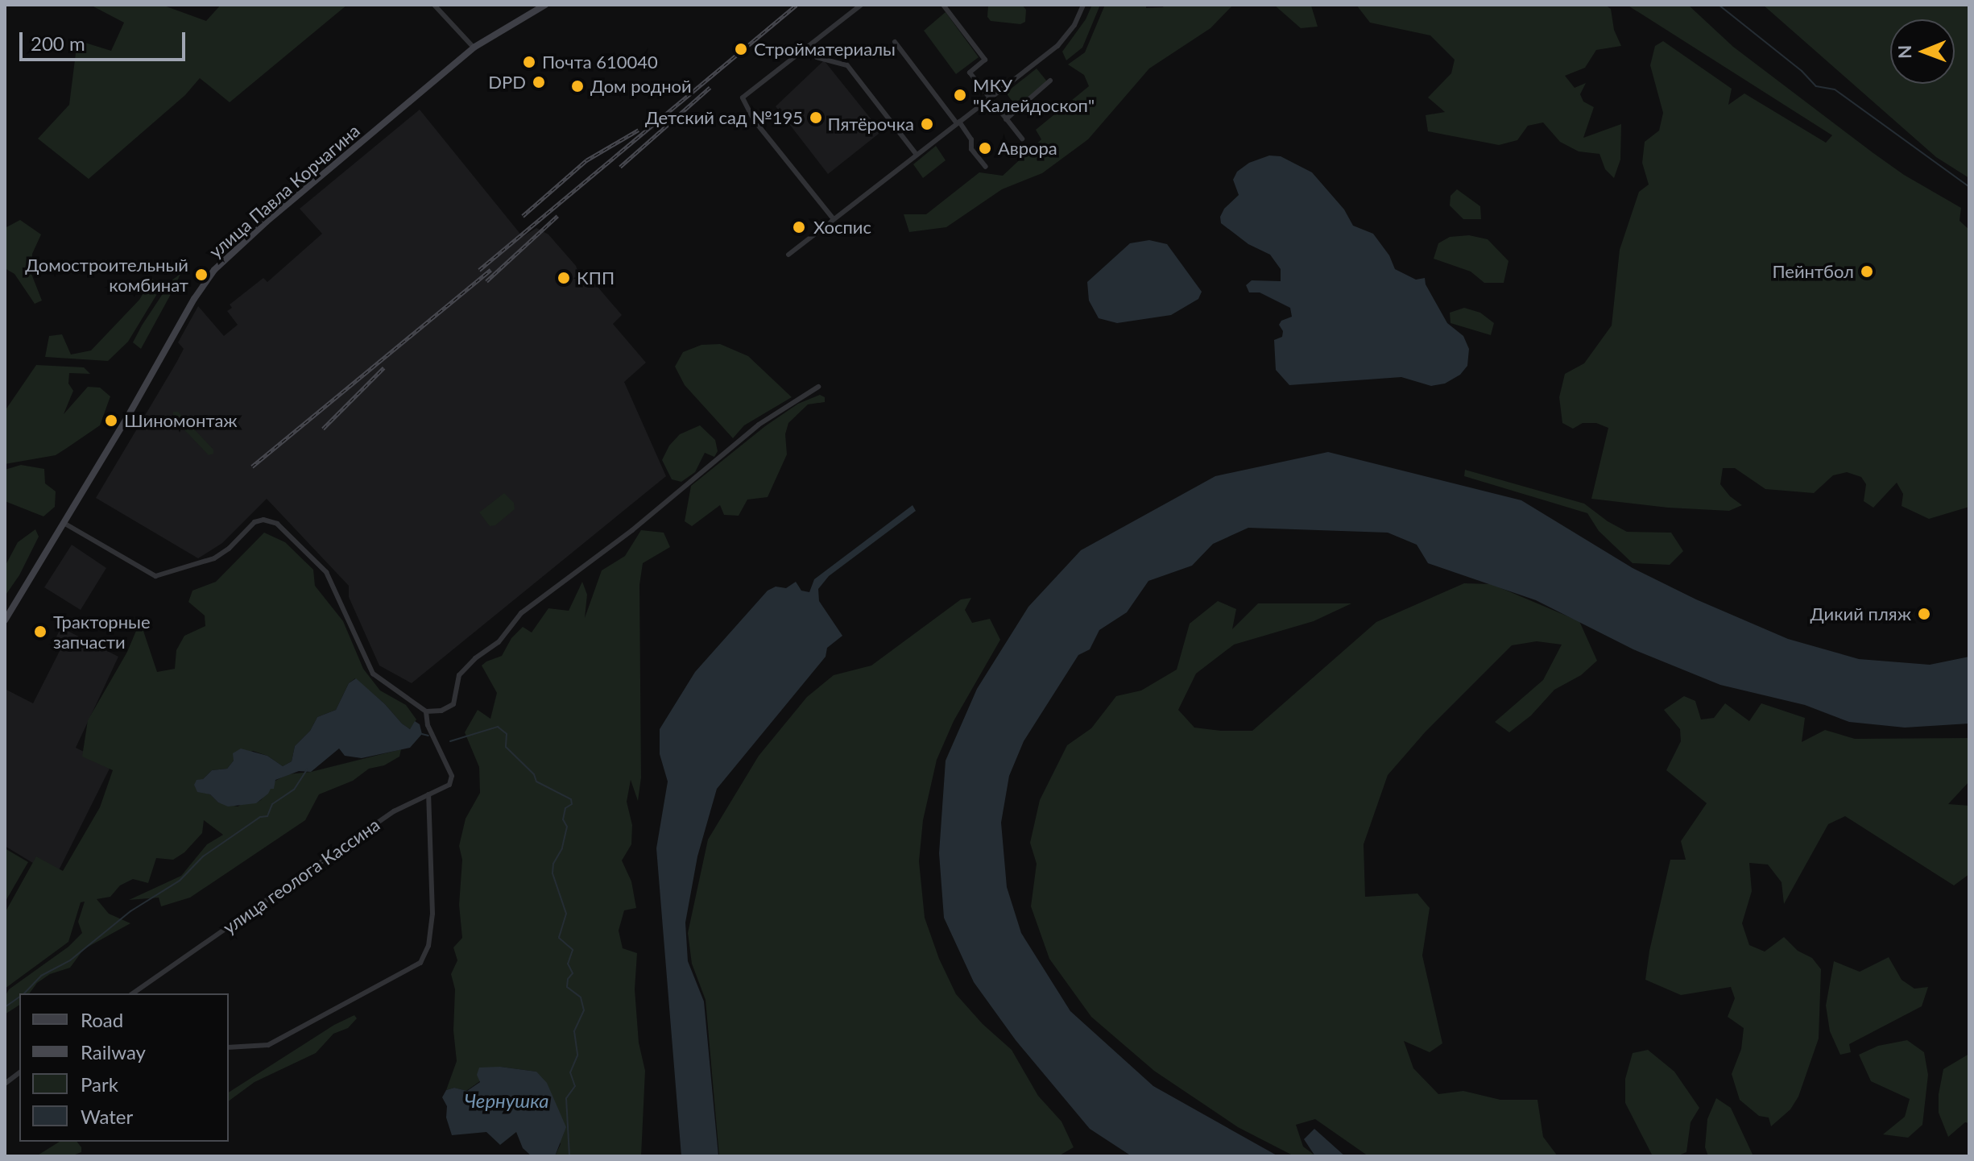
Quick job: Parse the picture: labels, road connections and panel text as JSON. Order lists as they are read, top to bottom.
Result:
{
  "streets": {
    "main road": ["улица Павла Корчагина"],
    "street": ["улица геолога Кассина"]
  },
  "water": ["Чернушка"],
  "places": [
    "Стройматериалы",
    "Почта 610040",
    "DPD",
    "Дом родной",
    "МКУ \"Калейдоскоп\"",
    "Детский сад №195",
    "Пятёрочка",
    "Аврора",
    "Хоспис",
    "Пейнтбол",
    "Домостроительный комбинат",
    "КПП",
    "Шиномонтаж",
    "Дикий пляж",
    "Тракторные запчасти"
  ],
  "legend": [
    "Road",
    "Railway",
    "Park",
    "Water"
  ],
  "scale_bar": "200 m",
  "north": "left"
}
